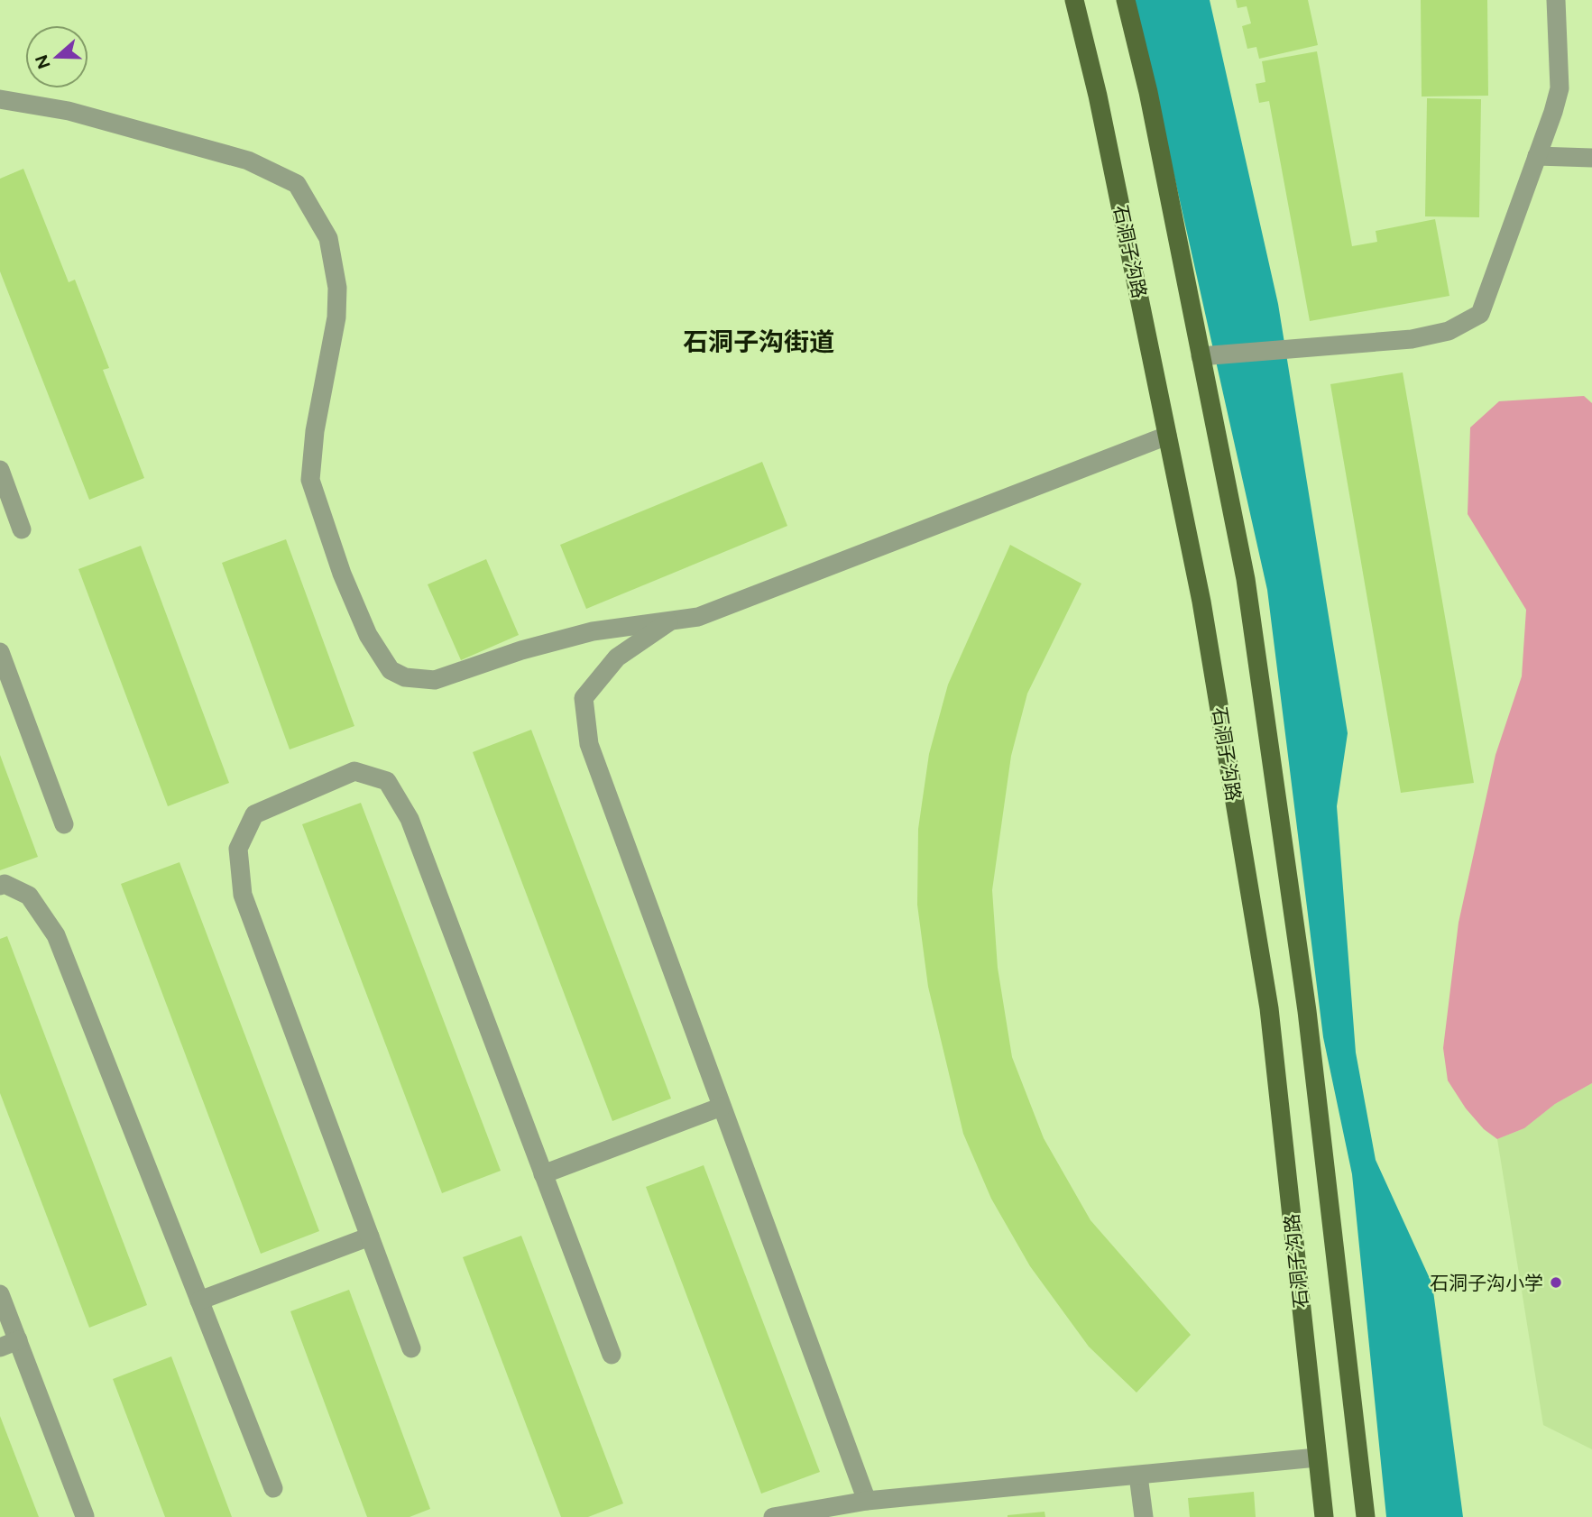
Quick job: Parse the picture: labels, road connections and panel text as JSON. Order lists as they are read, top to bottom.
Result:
{
  "streets": {
    "main road": ["石洞子沟路"]
  },
  "districts": ["石洞子沟街道"],
  "places": ["石洞子沟小学"],
  "north": "left"
}
